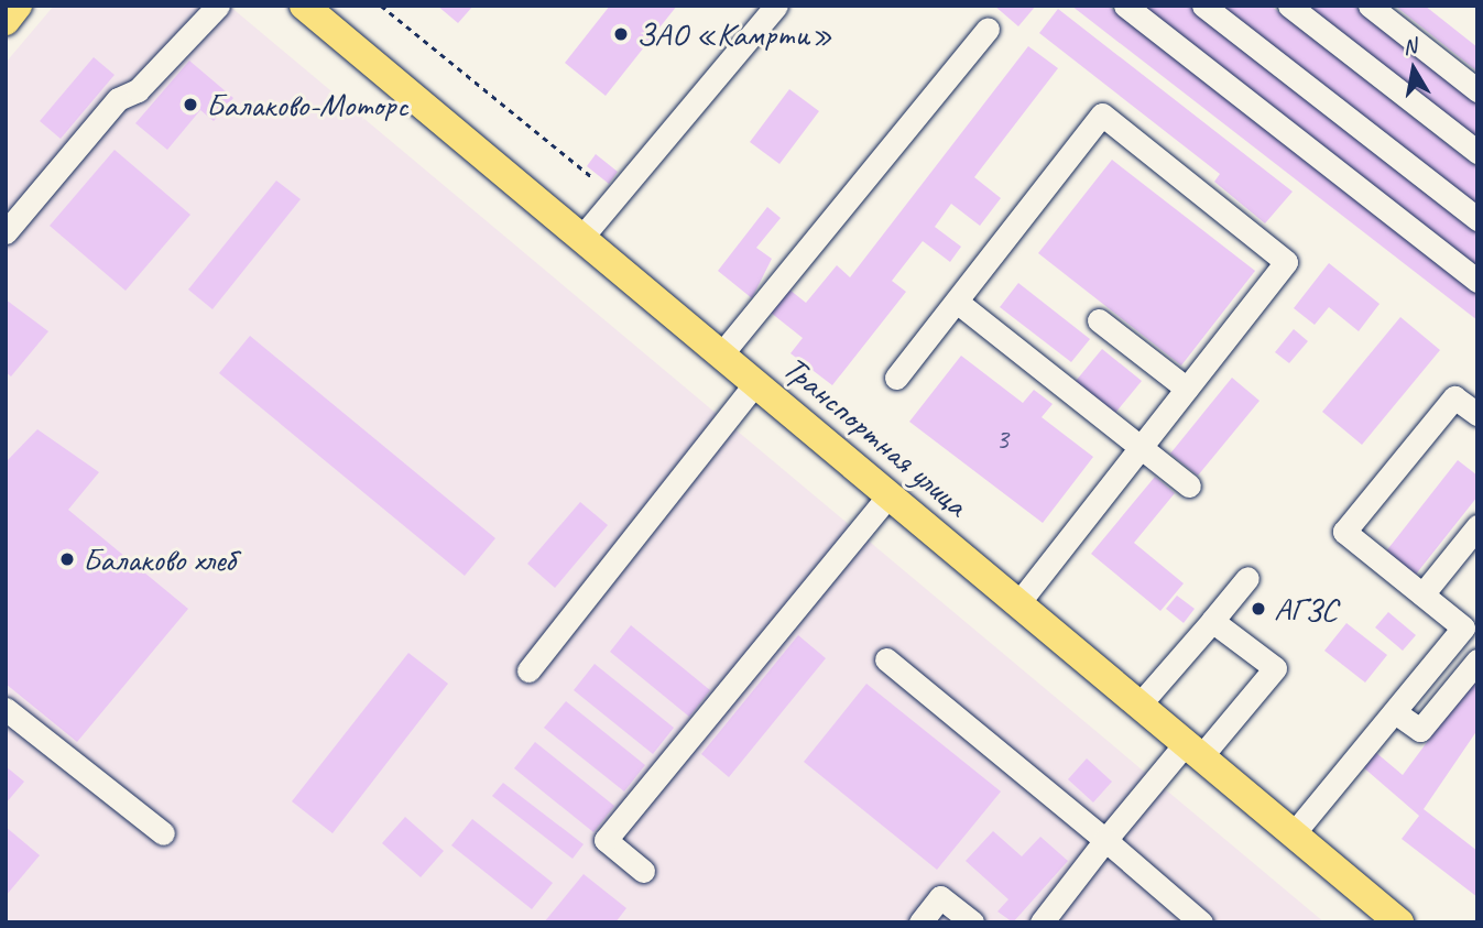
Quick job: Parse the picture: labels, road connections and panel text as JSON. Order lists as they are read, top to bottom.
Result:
{
  "streets": {
    "main road": ["Транспортная улица"]
  },
  "places": [
    "ЗАО «Камрти»",
    "Балаково-Моторс",
    "Балаково хлеб",
    "АГЗС"
  ],
  "house_numbers": ["3"],
  "north": "top"
}
